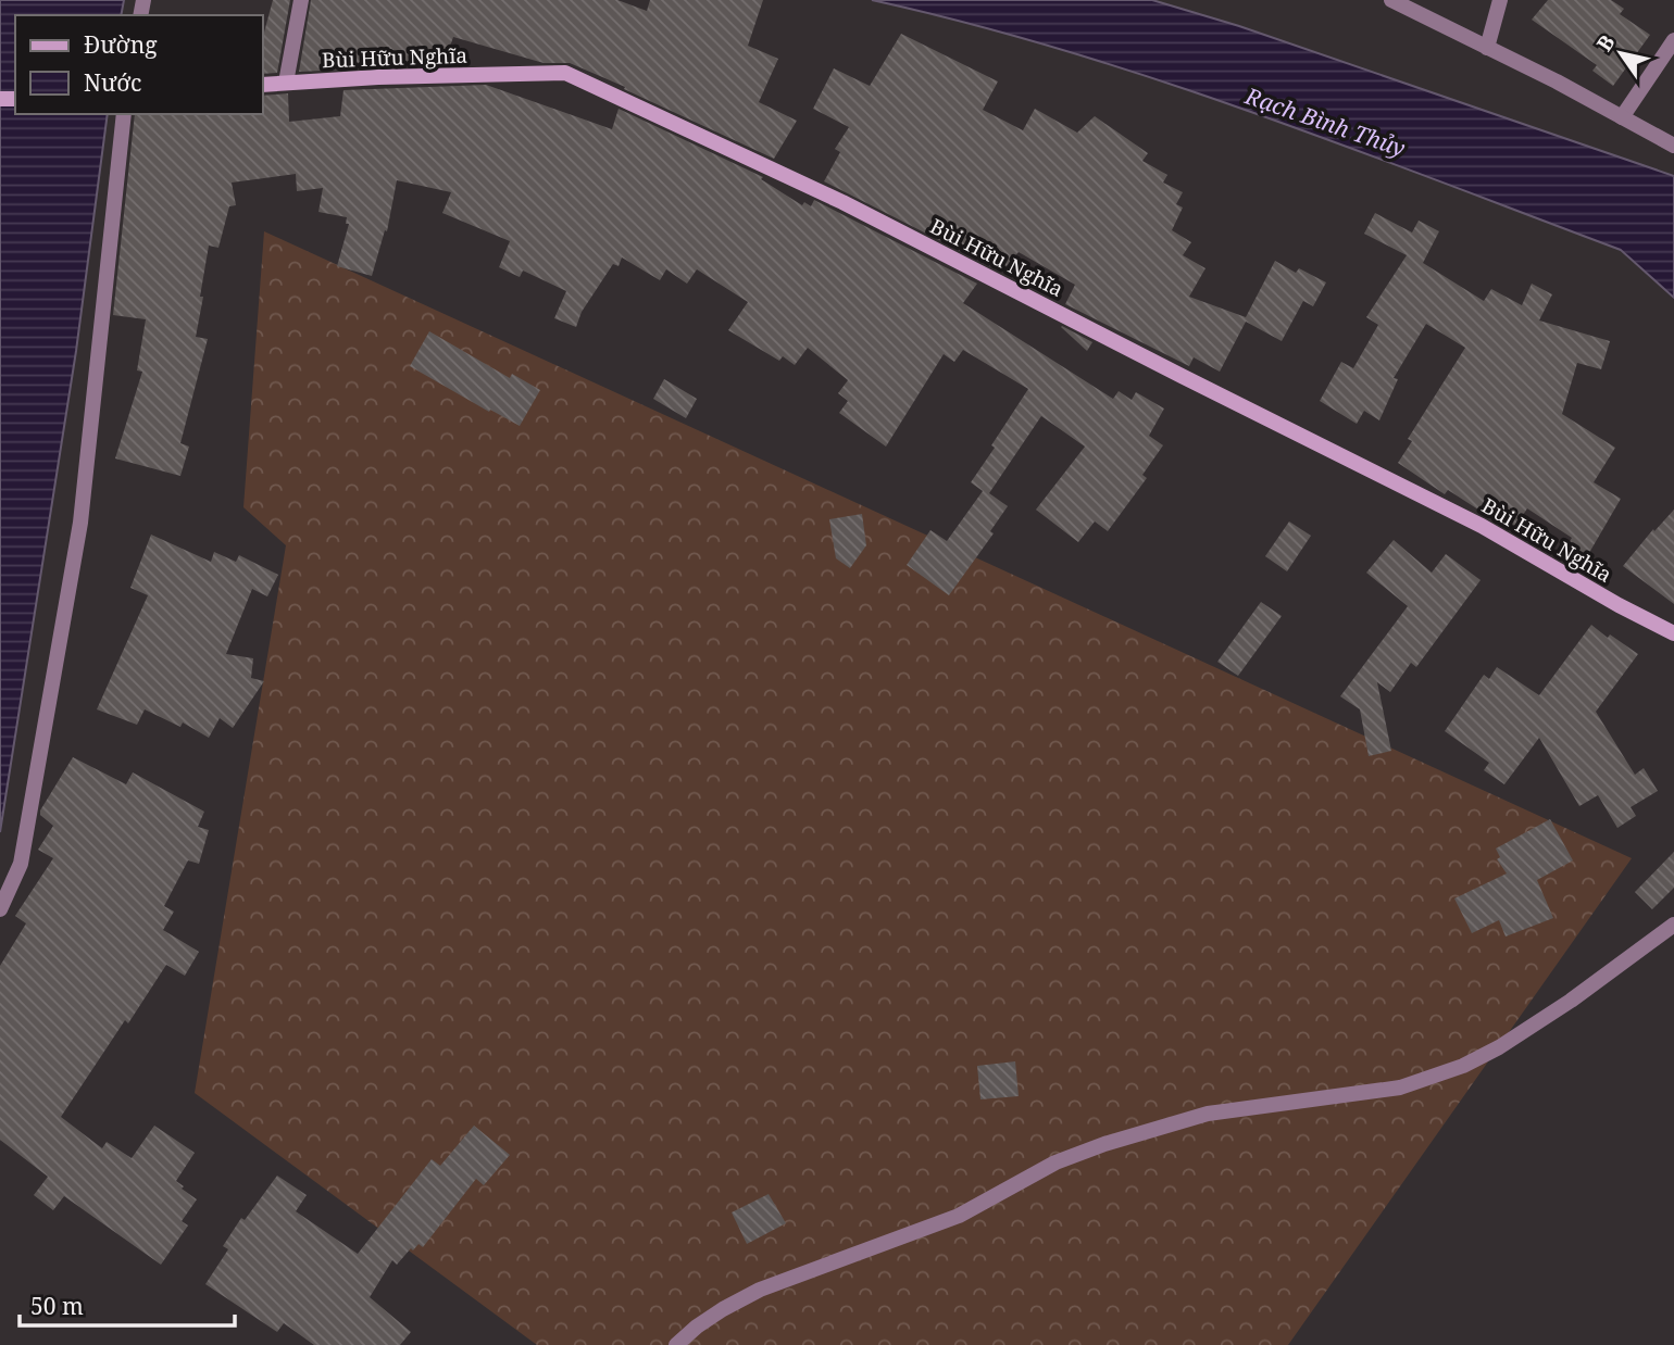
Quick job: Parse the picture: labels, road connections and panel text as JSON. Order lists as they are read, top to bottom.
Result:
{
  "streets": {
    "main road": ["Bùi Hữu Nghĩa"]
  },
  "water": ["Rạch Bình Thủy"],
  "legend": ["Đường", "Nước"],
  "scale_bar": "50 m",
  "north": "top left"
}
